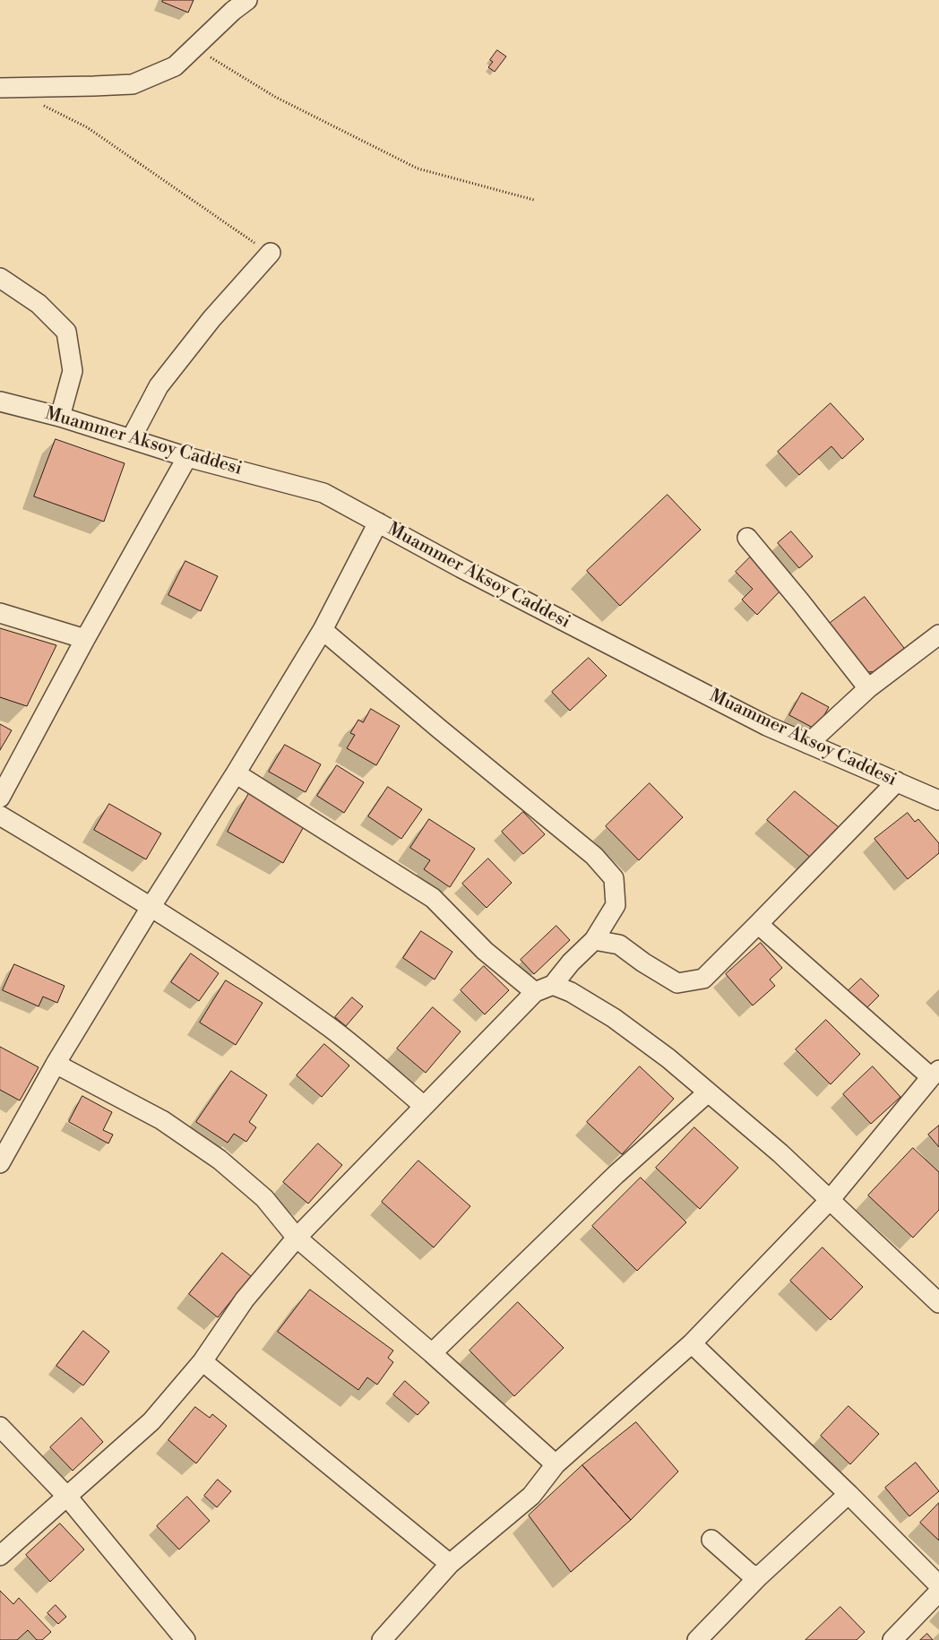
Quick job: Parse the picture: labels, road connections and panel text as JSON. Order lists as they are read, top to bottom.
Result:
{
  "streets": {
    "street": ["Muammer Aksoy Caddesi"]
  }
}
